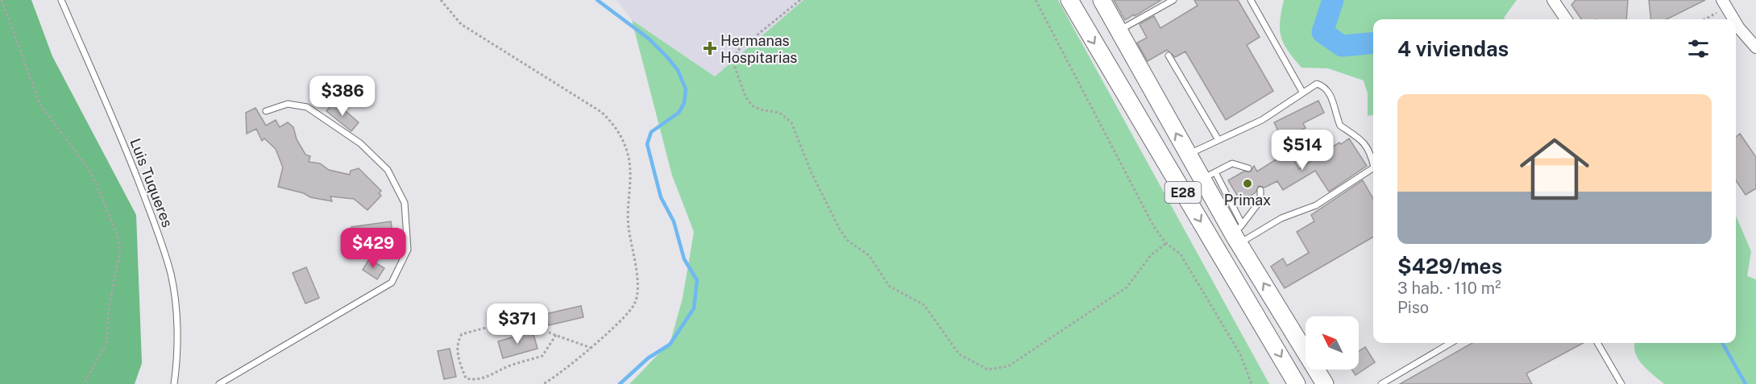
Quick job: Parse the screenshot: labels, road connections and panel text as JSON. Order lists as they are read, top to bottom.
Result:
{
  "streets": {
    "main road": ["E28"],
    "lane": ["Luis Tuqueres"]
  },
  "places": {
    "health": ["Hermanas Hospitarias"],
    "other": ["Primax"]
  },
  "north": "top left",
  "page": {
    "heading": "4 viviendas",
    "price": [
      "$386",
      "$514",
      "$429",
      "$371"
    ],
    "list": [
      {
        "name": "$429/mes",
        "note": "3 hab. · 110 m² · Piso"
      }
    ]
  }
}
